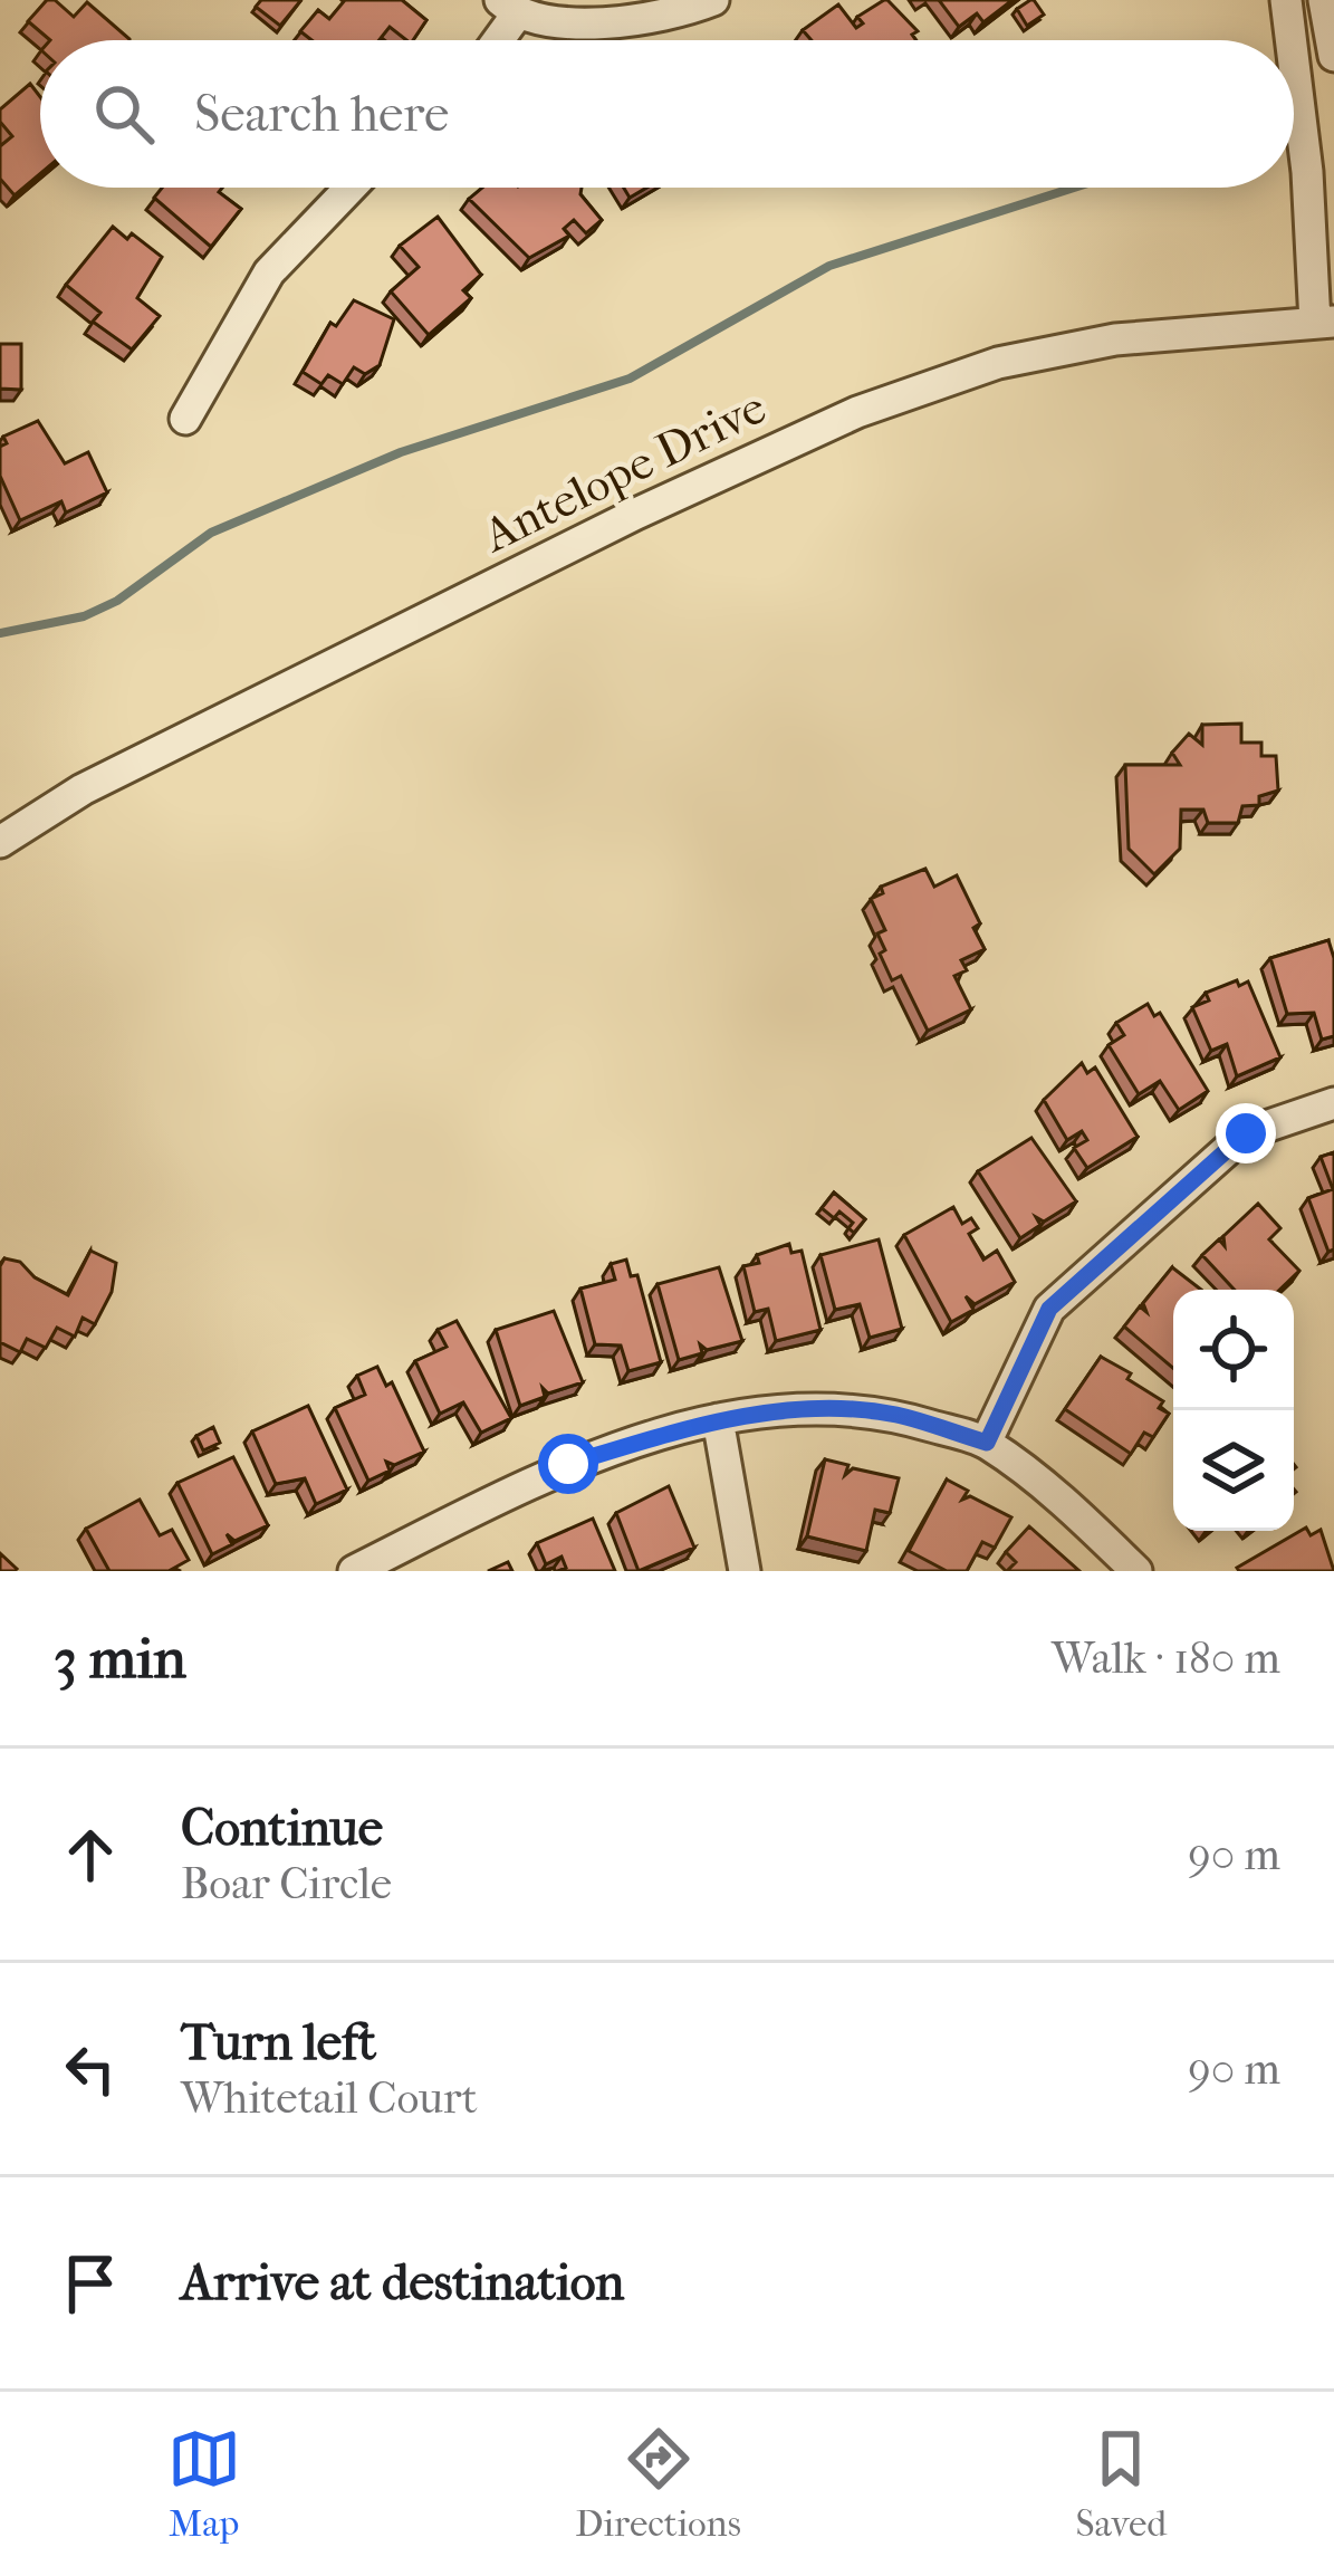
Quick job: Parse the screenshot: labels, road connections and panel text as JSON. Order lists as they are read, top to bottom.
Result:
{
  "streets": {
    "street": ["Antelope Drive"]
  },
  "page": {
    "search": "Search here",
    "heading": ["3 min", "Walk · 180 m"],
    "list": [
      ["Continue", "Boar Circle", "90 m"],
      ["Turn left", "Whitetail Court", "90 m"],
      "Arrive at destination"
    ],
    "nav": ["Map", "Directions", "Saved"]
  }
}
